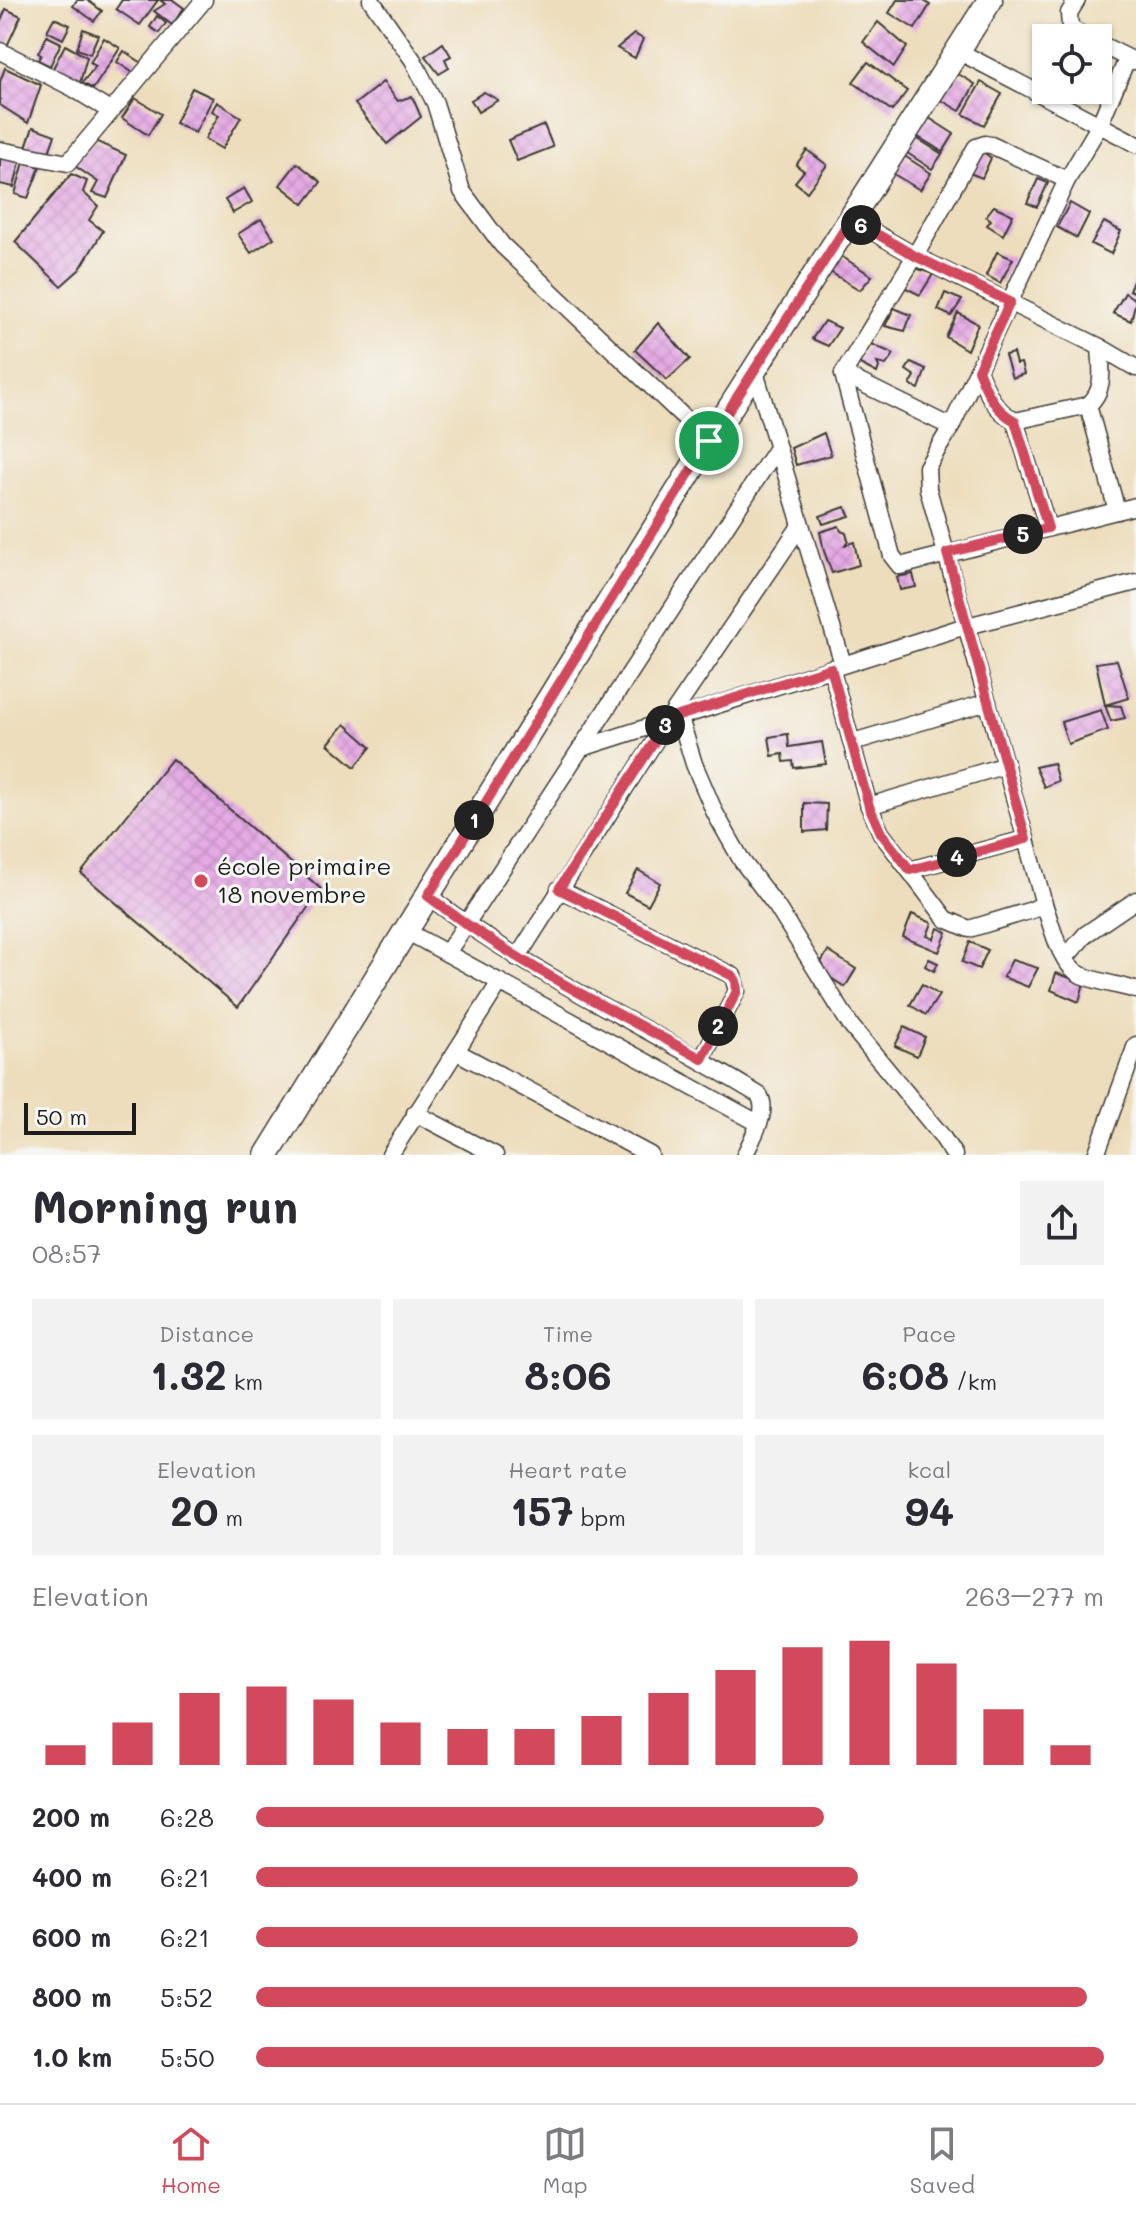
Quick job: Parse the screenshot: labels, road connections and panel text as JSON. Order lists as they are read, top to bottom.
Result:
{
  "places": ["école primaire 18 novembre"],
  "scale_bar": "50 m",
  "page": {
    "pins": [
      "6",
      "5",
      "3",
      "1",
      "4",
      "2"
    ],
    "scale": "50 m",
    "heading": ["Morning run", "08:57"],
    "stats": [
      ["Distance", "1.32 km"],
      ["Time", "8:06"],
      ["Pace", "6:08 /km"],
      ["Elevation", "20 m"],
      ["Heart rate", "157 bpm"],
      ["kcal", "94"]
    ],
    "chart": ["Elevation", "263–277 m"],
    "list": [
      {
        "name": "200 m",
        "note": "6:28"
      },
      {
        "name": "400 m",
        "note": "6:21"
      },
      {
        "name": "600 m",
        "note": "6:21"
      },
      {
        "name": "800 m",
        "note": "5:52"
      },
      {
        "name": "1.0 km",
        "note": "5:50"
      }
    ],
    "tabs": ["Home", "Map", "Saved"]
  }
}
